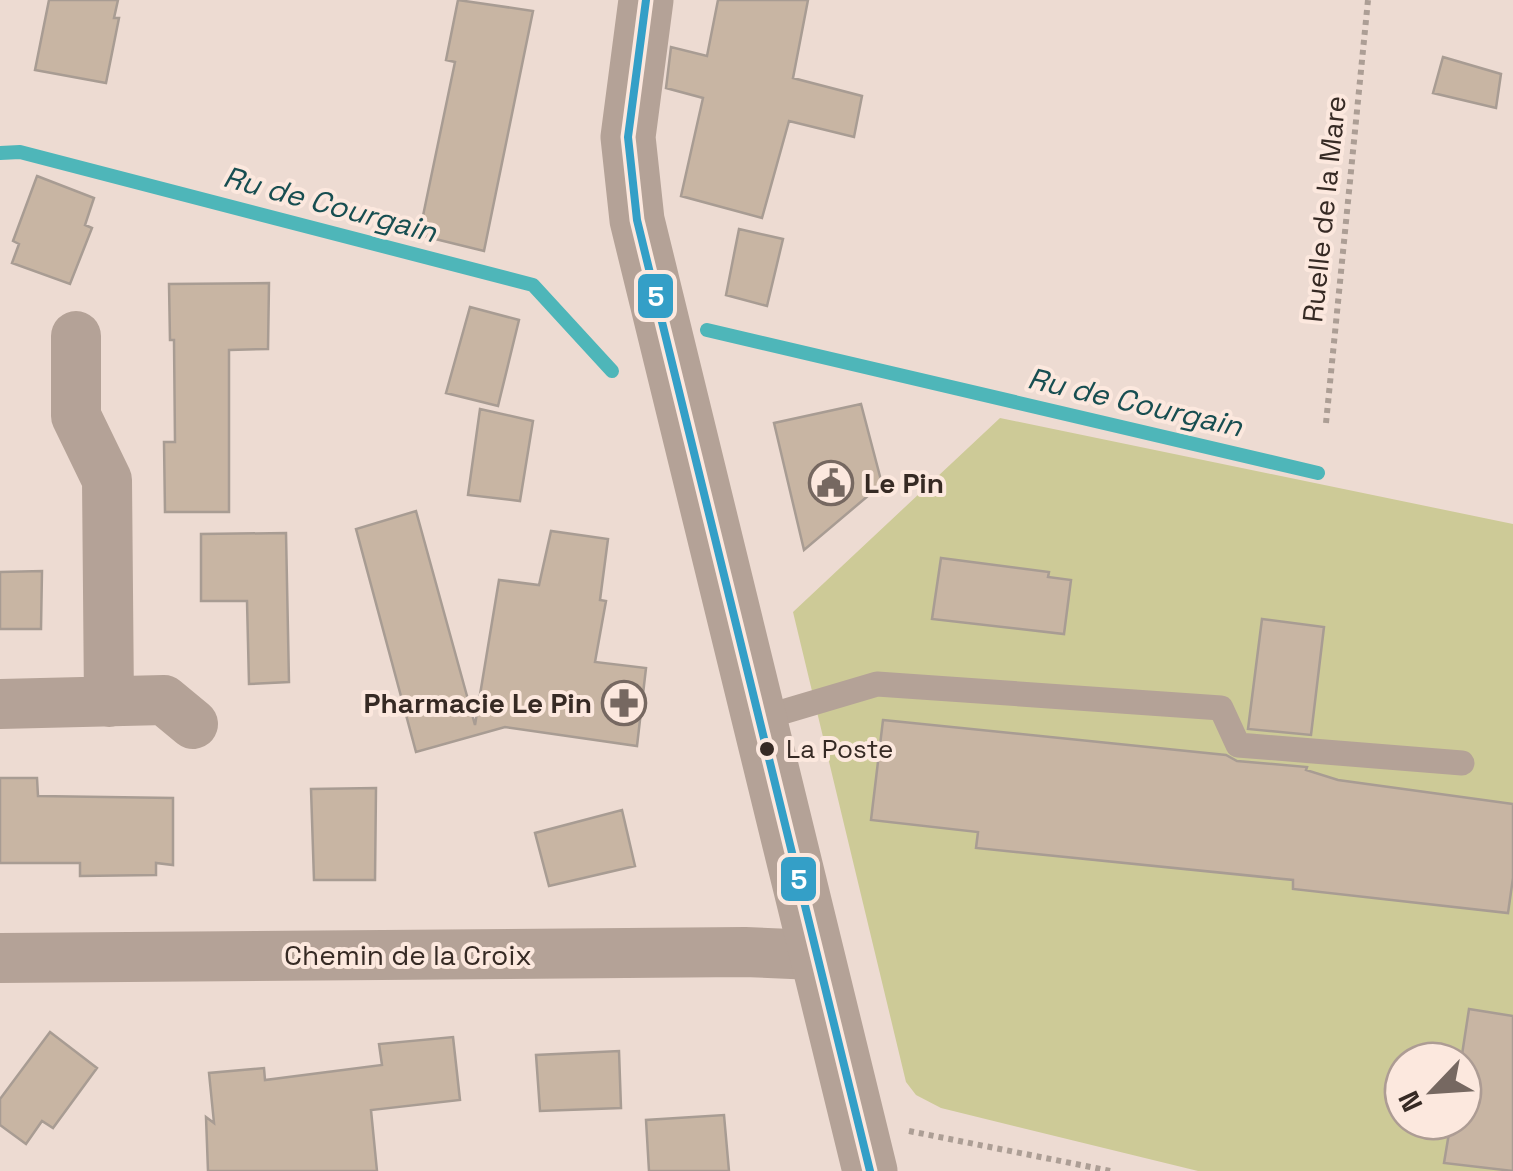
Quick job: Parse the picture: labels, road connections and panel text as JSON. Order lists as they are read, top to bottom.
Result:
{
  "streets": {
    "street": ["Chemin de la Croix"],
    "path": ["Ruelle de la Mare"]
  },
  "water": ["Ru de Courgain"],
  "places": {
    "public building": ["Le Pin"],
    "pharmacy": ["Pharmacie Le Pin"],
    "other": ["La Poste"]
  },
  "lines": ["transit line 5"],
  "north": "bottom left"
}
